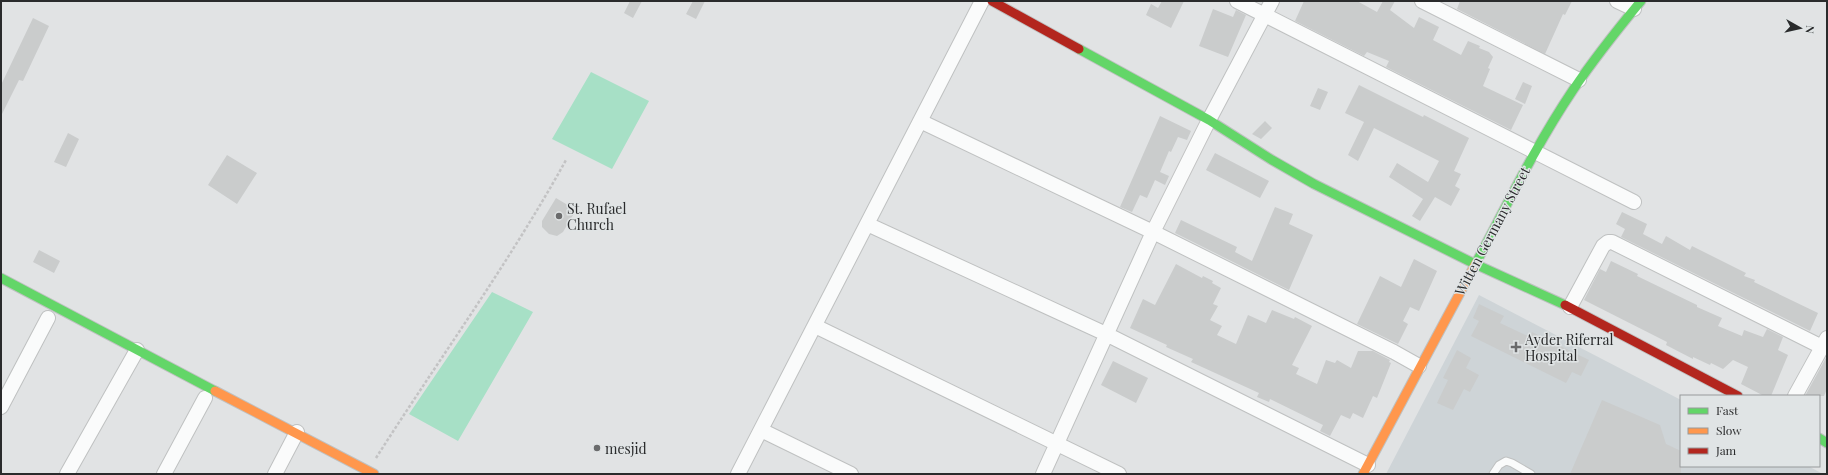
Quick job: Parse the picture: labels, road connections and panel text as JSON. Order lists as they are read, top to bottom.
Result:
{
  "streets": {
    "street": ["Witten Germany Street"]
  },
  "places": {
    "other": ["St. Rufael Church", "mesjid"],
    "health": ["Ayder Riferral Hospital"]
  },
  "legend": ["Fast", "Slow", "Jam"],
  "north": "right"
}
